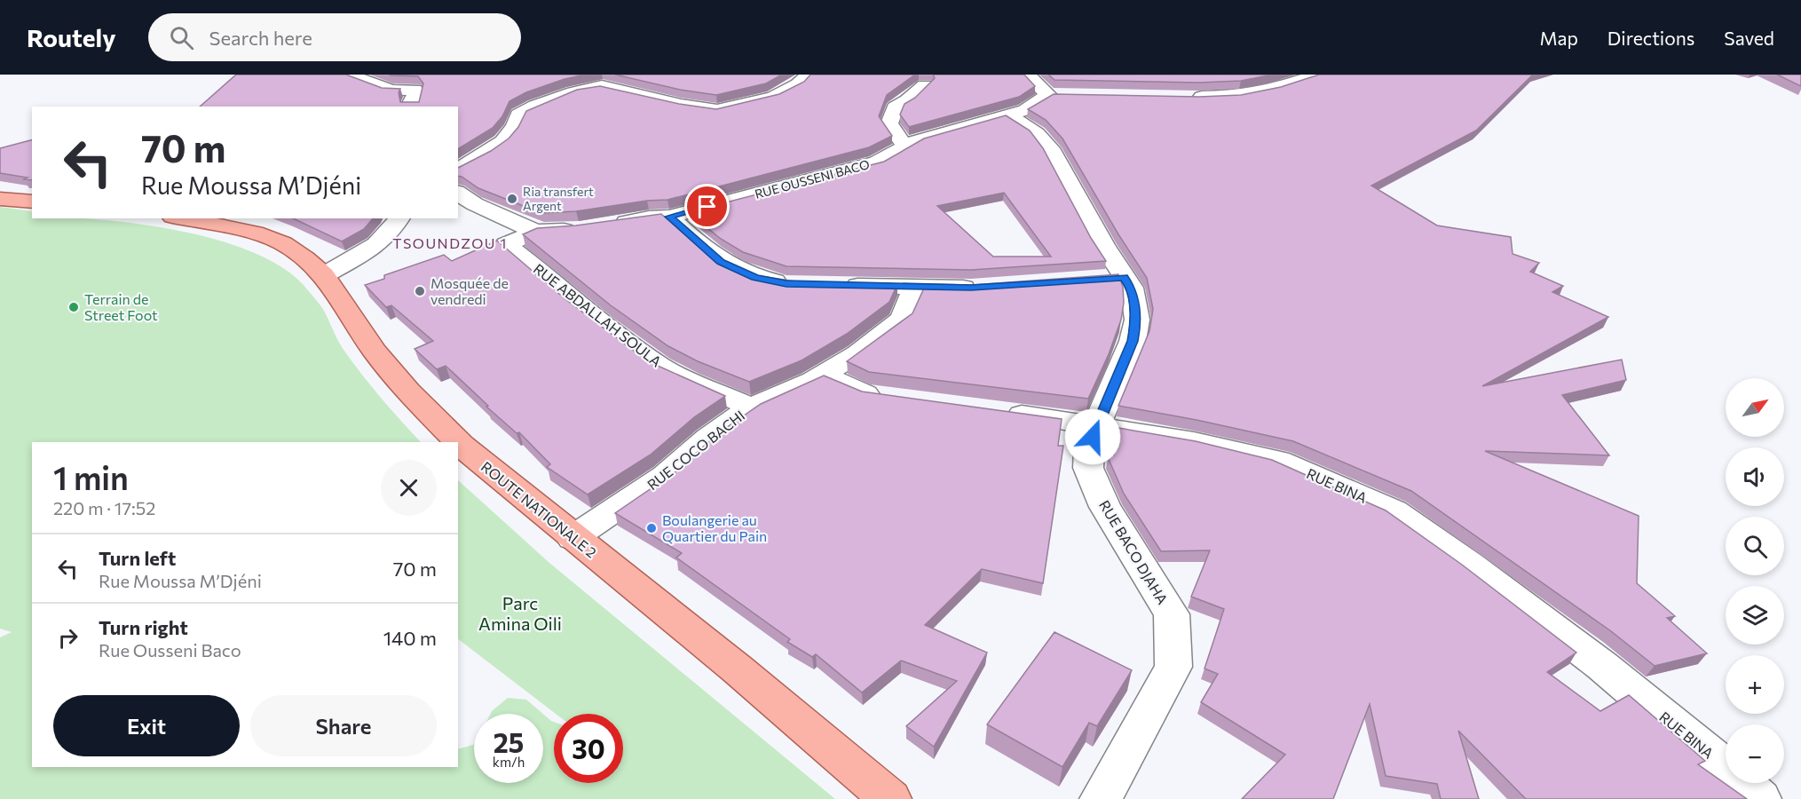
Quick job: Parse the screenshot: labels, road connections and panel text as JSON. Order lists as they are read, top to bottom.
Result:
{
  "streets": {
    "main road": ["ROUTE NATIONALE 2"],
    "street": [
      "RUE OUSSENI BACO",
      "RUE ABDALLAH SOULA",
      "RUE COCO BACHI",
      "RUE BINA",
      "RUE BACO DJAHA"
    ]
  },
  "crossings": [
    ["RUE OUSSENI BACO", "RUE BACO DJAHA"],
    ["RUE ABDALLAH SOULA", "RUE COCO BACHI"],
    ["RUE COCO BACHI", "ROUTE NATIONALE 2"],
    ["RUE BINA", "RUE BACO DJAHA"]
  ],
  "districts": ["TSOUNDZOU 1"],
  "parks": ["Parc Amina Oili"],
  "places": [
    "Ria transfert Argent",
    "Mosquée de vendredi",
    "Terrain de Street Foot",
    "Boulangerie au Quartier du Pain"
  ],
  "north": "top right",
  "page": {
    "header": "Routely",
    "search": "Search here",
    "nav": ["Map", "Directions", "Saved"],
    "turn": ["70 m", "Rue Moussa M’Djéni"],
    "map_buttons": ["+", "−"],
    "heading": ["1 min", "220 m · 17:52"],
    "list": [
      {
        "name": "Turn left",
        "note": "Rue Moussa M’Djéni",
        "value": "70 m"
      },
      {
        "name": "Turn right",
        "note": "Rue Ousseni Baco",
        "value": "140 m"
      }
    ],
    "buttons": ["Exit", "Share"],
    "speed": "25 km/h",
    "limit": "30"
  }
}
